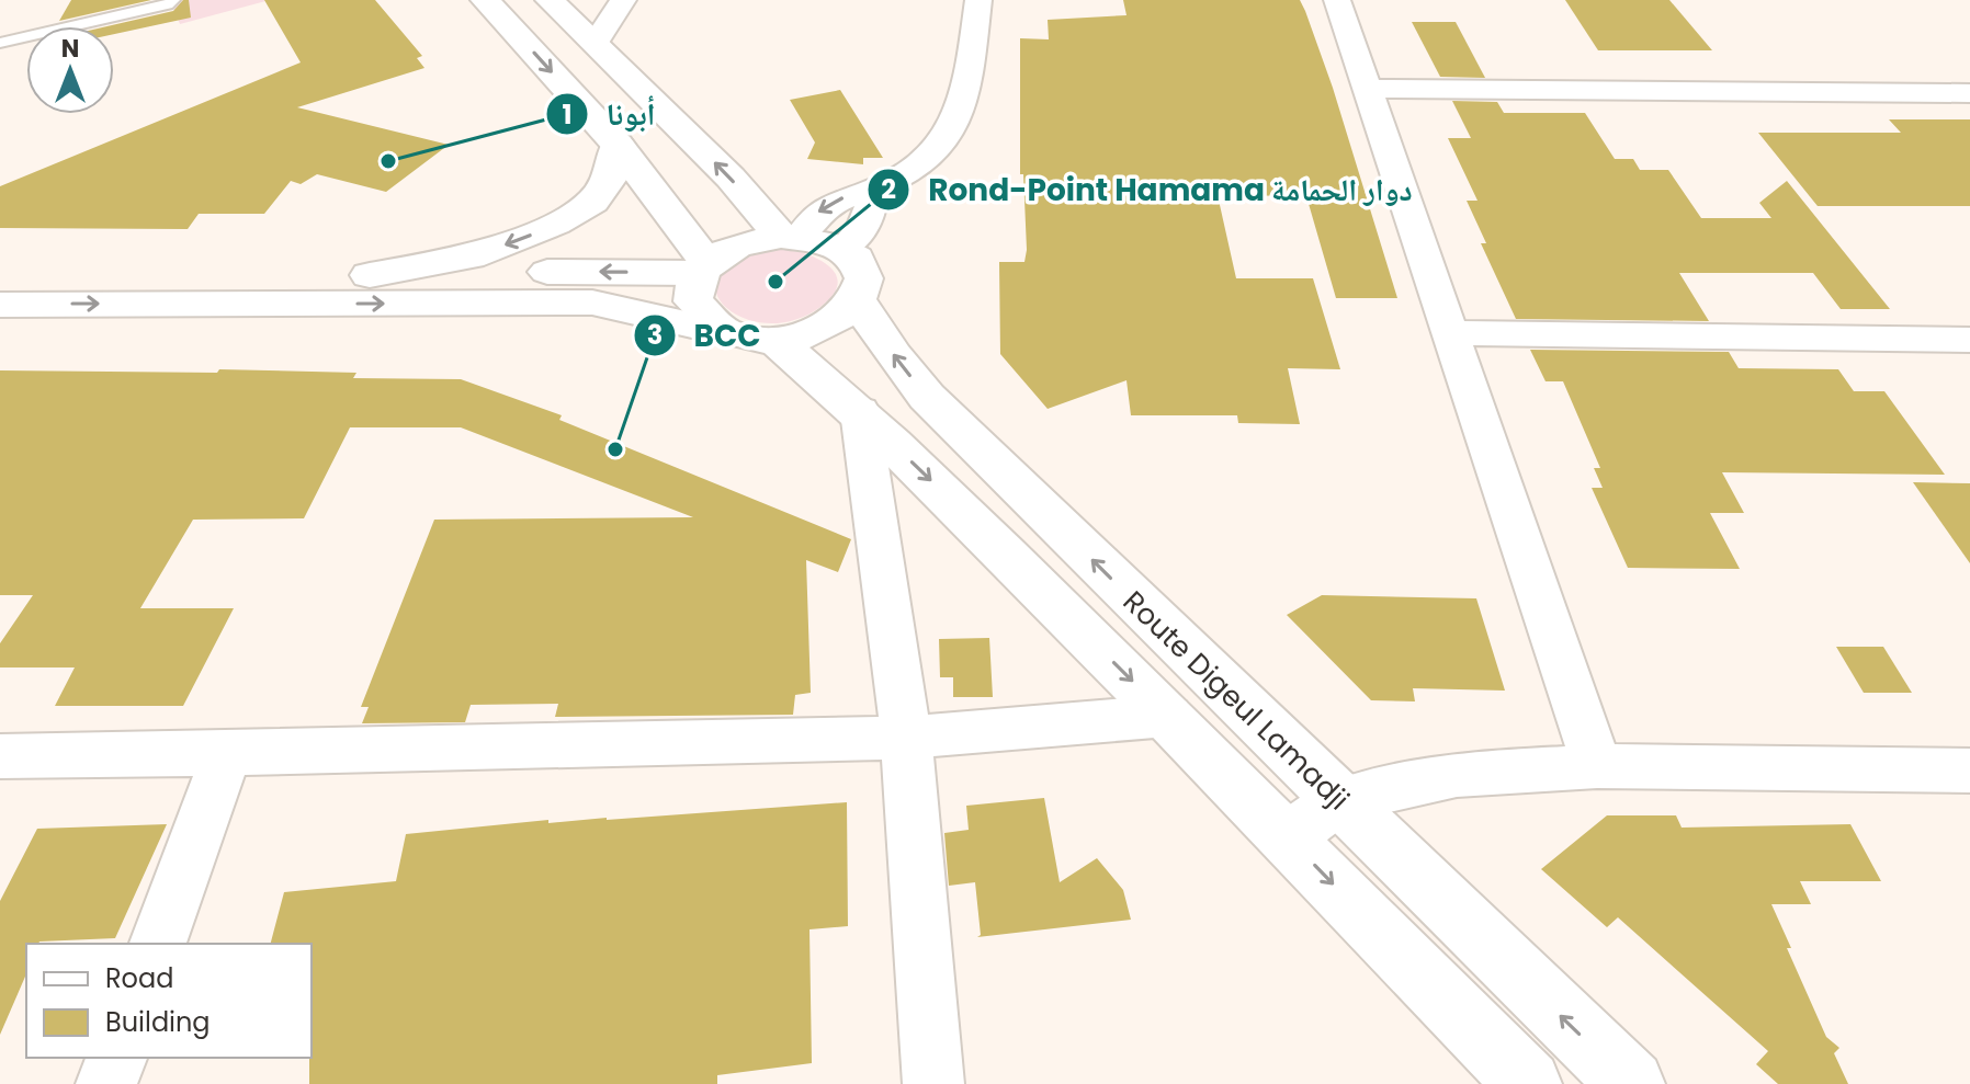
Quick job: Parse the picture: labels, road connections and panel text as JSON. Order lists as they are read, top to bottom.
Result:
{
  "streets": {
    "main road": ["Route Digeul Lamadji"]
  },
  "places": ["أبونا", "Rond-Point Hamama دوار الحمامة", "BCC"],
  "legend": ["Road", "Building"],
  "north": "top"
}
